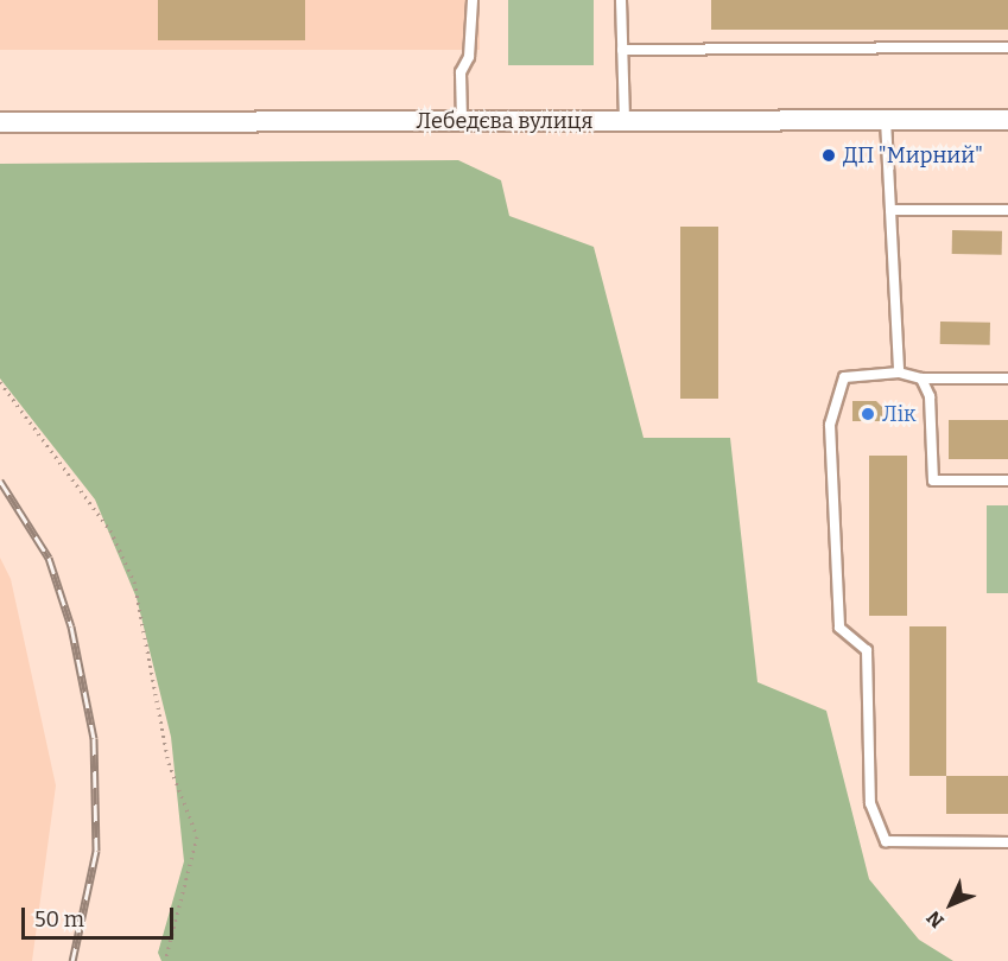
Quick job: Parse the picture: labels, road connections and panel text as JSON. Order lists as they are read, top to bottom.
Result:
{
  "streets": {
    "street": ["Лебедєва вулиця"]
  },
  "places": ["ДП \"Мирний\"", "Лік"],
  "scale_bar": "50 m",
  "north": "bottom left"
}
